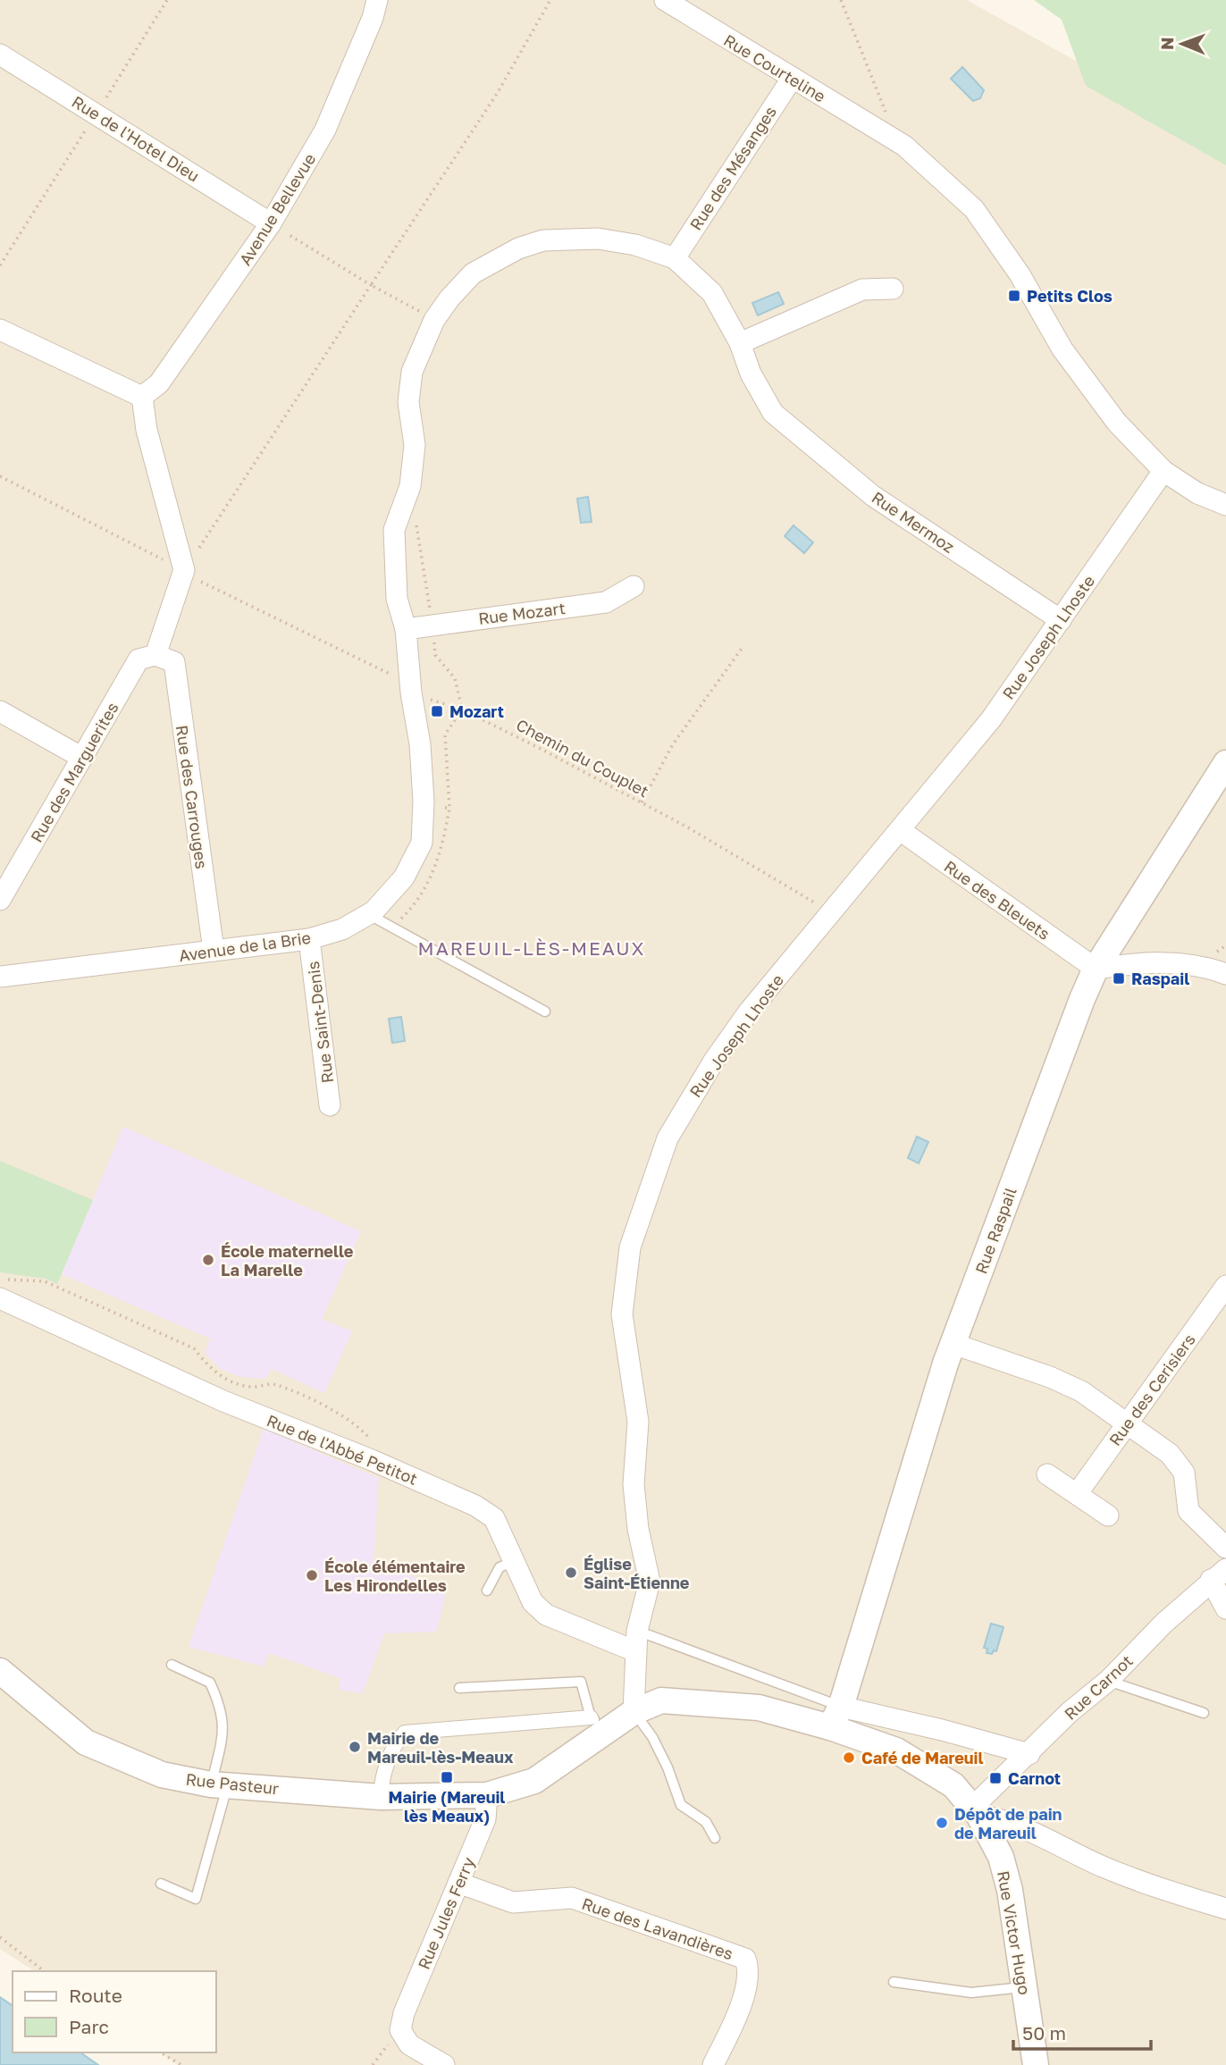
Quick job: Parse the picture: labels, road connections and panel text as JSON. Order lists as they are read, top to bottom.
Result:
{
  "streets": {
    "street": [
      "Rue Courteline",
      "Rue de l'Hotel Dieu",
      "Rue des Mésanges",
      "Avenue Bellevue",
      "Rue Mermoz",
      "Rue Mozart",
      "Rue Joseph Lhoste",
      "Rue des Marguerites",
      "Rue des Carrouges",
      "Rue des Bleuets",
      "Avenue de la Brie",
      "Rue Saint-Denis",
      "Rue Raspail",
      "Rue des Cerisiers",
      "Rue de l'Abbé Petitot",
      "Rue Carnot",
      "Rue Pasteur",
      "Rue Jules Ferry",
      "Rue des Lavandières",
      "Rue Victor Hugo"
    ],
    "path": ["Chemin du Couplet"]
  },
  "crossings": [
    ["Rue Courteline", "Rue des Mésanges"],
    ["Rue Courteline", "Rue Joseph Lhoste"],
    ["Rue de l'Hotel Dieu", "Avenue Bellevue"],
    ["Rue des Mésanges", "Avenue de la Brie"],
    ["Rue Mermoz", "Rue Joseph Lhoste"],
    ["Rue Mozart", "Avenue de la Brie"],
    ["Rue Joseph Lhoste", "Chemin du Couplet"],
    ["Rue Joseph Lhoste", "Rue des Bleuets"],
    ["Rue Joseph Lhoste", "Rue de l'Abbé Petitot"],
    ["Rue Joseph Lhoste", "Rue Pasteur"],
    ["Rue Joseph Lhoste", "Rue Victor Hugo"],
    ["Chemin du Couplet", "Avenue de la Brie"],
    ["Rue des Marguerites", "Rue des Carrouges"],
    ["Rue des Carrouges", "Avenue de la Brie"],
    ["Rue des Bleuets", "Rue Raspail"],
    ["Avenue de la Brie", "Rue Saint-Denis"],
    ["Rue Raspail", "Rue Victor Hugo"],
    ["Rue Carnot", "Rue Victor Hugo"],
    ["Rue Pasteur", "Rue Jules Ferry"],
    ["Rue Pasteur", "Rue Victor Hugo"],
    ["Rue Jules Ferry", "Rue des Lavandières"]
  ],
  "districts": ["MAREUIL-LÈS-MEAUX"],
  "places": {
    "transit": [
      "Petits Clos",
      "Mozart",
      "Raspail",
      "Mairie (Mareuil lès Meaux)",
      "Carnot"
    ],
    "other": [
      "École maternelle La Marelle",
      "Église Saint-Étienne",
      "École élémentaire Les Hirondelles",
      "Mairie de Mareuil-lès-Meaux",
      "Café de Mareuil",
      "Dépôt de pain de Mareuil"
    ]
  },
  "legend": ["Route", "Parc"],
  "scale_bar": "50 m",
  "north": "left"
}
